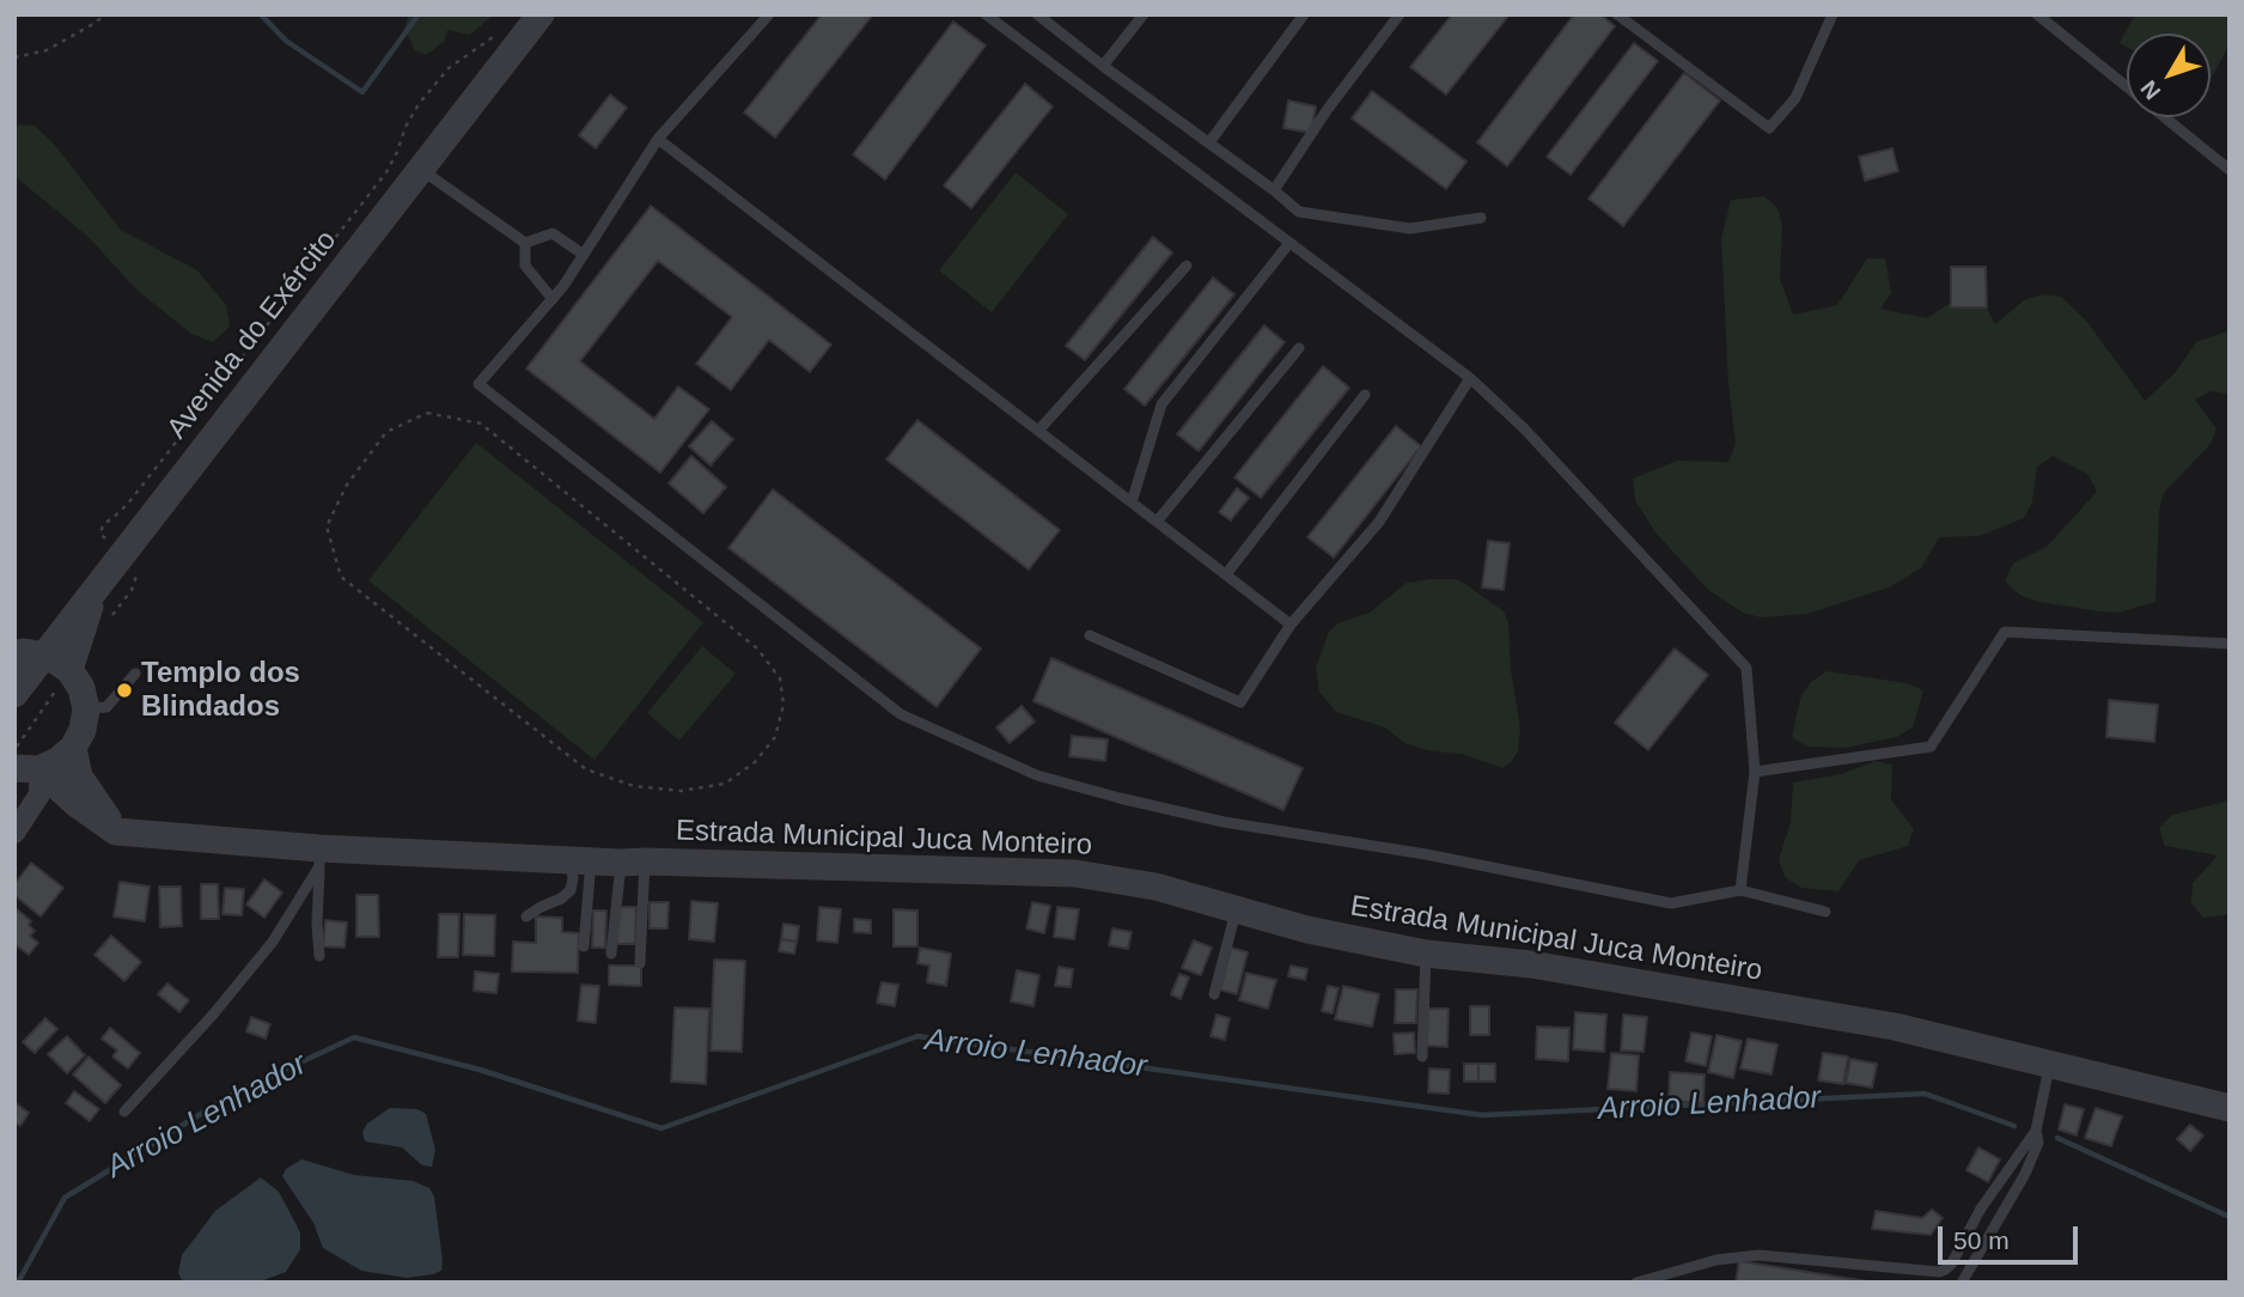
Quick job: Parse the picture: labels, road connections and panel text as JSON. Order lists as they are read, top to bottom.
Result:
{
  "streets": {
    "street": ["Avenida do Exército", "Estrada Municipal Juca Monteiro"]
  },
  "water": ["Arroio Lenhador"],
  "places": ["Templo dos Blindados"],
  "scale_bar": "50 m",
  "north": "bottom left"
}
